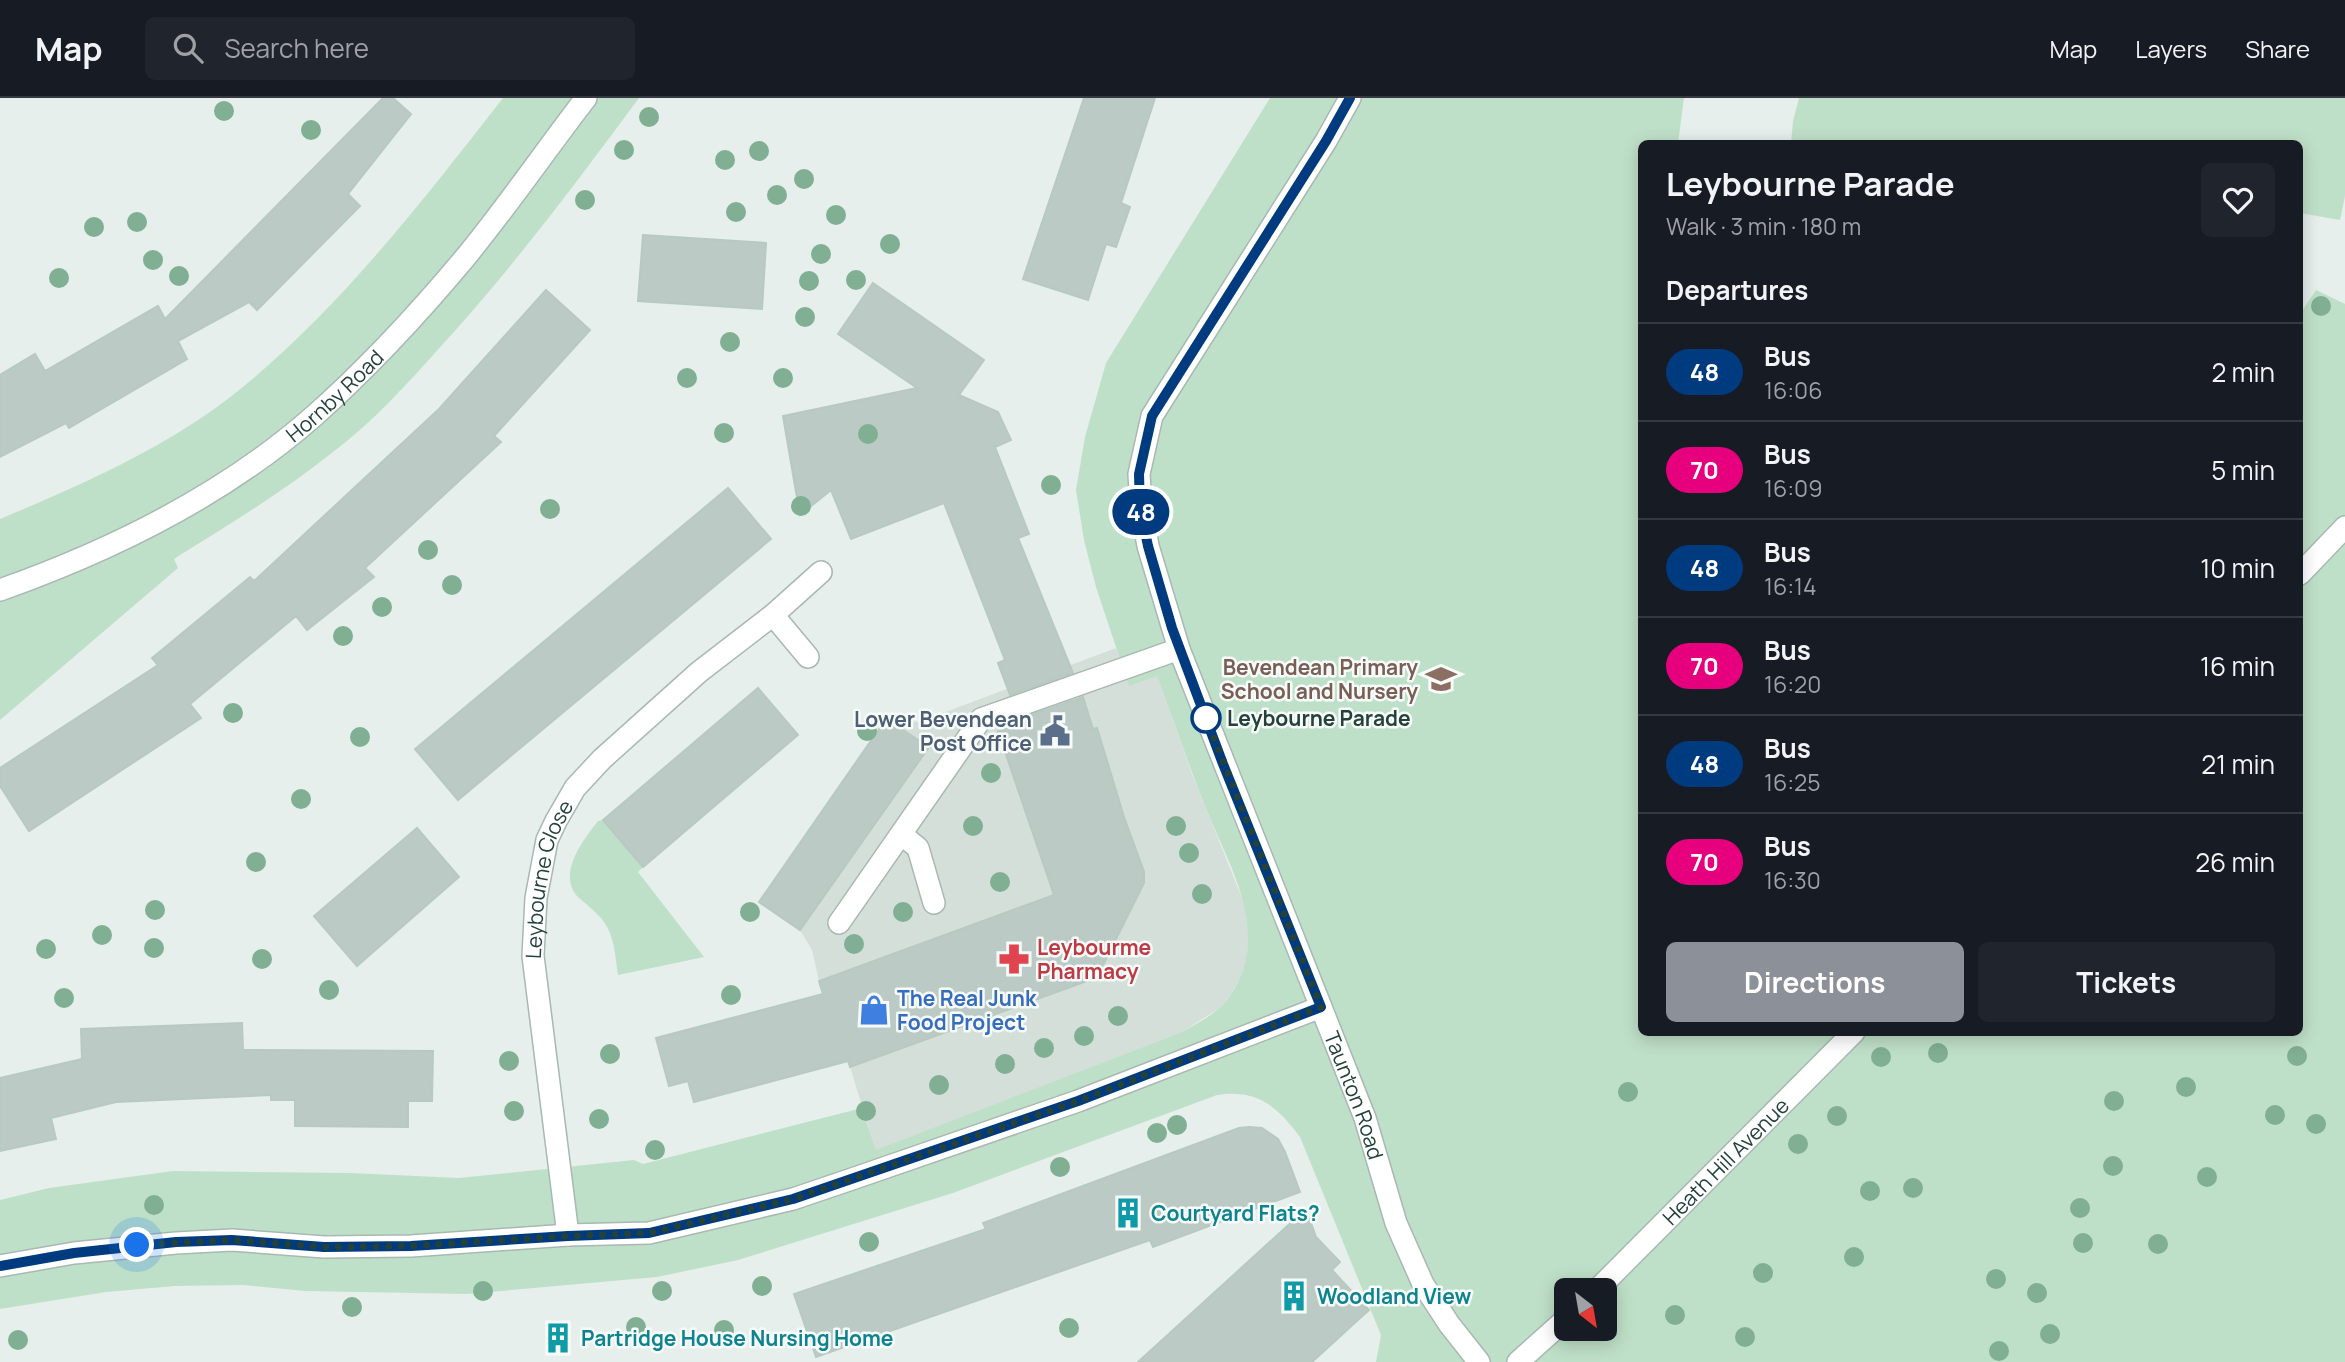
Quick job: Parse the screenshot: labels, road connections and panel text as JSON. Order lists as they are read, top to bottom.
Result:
{
  "streets": {
    "street": [
      "Hornby Road",
      "Leybourne Close",
      "Taunton Road",
      "Heath Hill Avenue"
    ]
  },
  "places": {
    "school or university": ["Bevendean Primary School and Nursery"],
    "other": ["Leybourne Parade"],
    "public building": ["Lower Bevendean Post Office"],
    "pharmacy": ["Leybourme Pharmacy"],
    "shop": ["The Real Junk Food Project"],
    "building": ["Courtyard Flats?", "Woodland View", "Partridge House Nursing Home"]
  },
  "lines": ["bus line 48"],
  "north": "bottom right",
  "page": {
    "header": "Map",
    "search": "Search here",
    "nav": ["Map", "Layers", "Share"],
    "on_map": "48",
    "heading": [
      ["Leybourne Parade", "Walk · 3 min · 180 m"],
      "Departures"
    ],
    "list": [
      {
        "mark": "48",
        "name": "Bus",
        "note": "16:06",
        "value": "2 min"
      },
      {
        "mark": "70",
        "name": "Bus",
        "note": "16:09",
        "value": "5 min"
      },
      {
        "mark": "48",
        "name": "Bus",
        "note": "16:14",
        "value": "10 min"
      },
      {
        "mark": "70",
        "name": "Bus",
        "note": "16:20",
        "value": "16 min"
      },
      {
        "mark": "48",
        "name": "Bus",
        "note": "16:25",
        "value": "21 min"
      },
      {
        "mark": "70",
        "name": "Bus",
        "note": "16:30",
        "value": "26 min"
      }
    ],
    "buttons": ["Directions", "Tickets"]
  }
}
